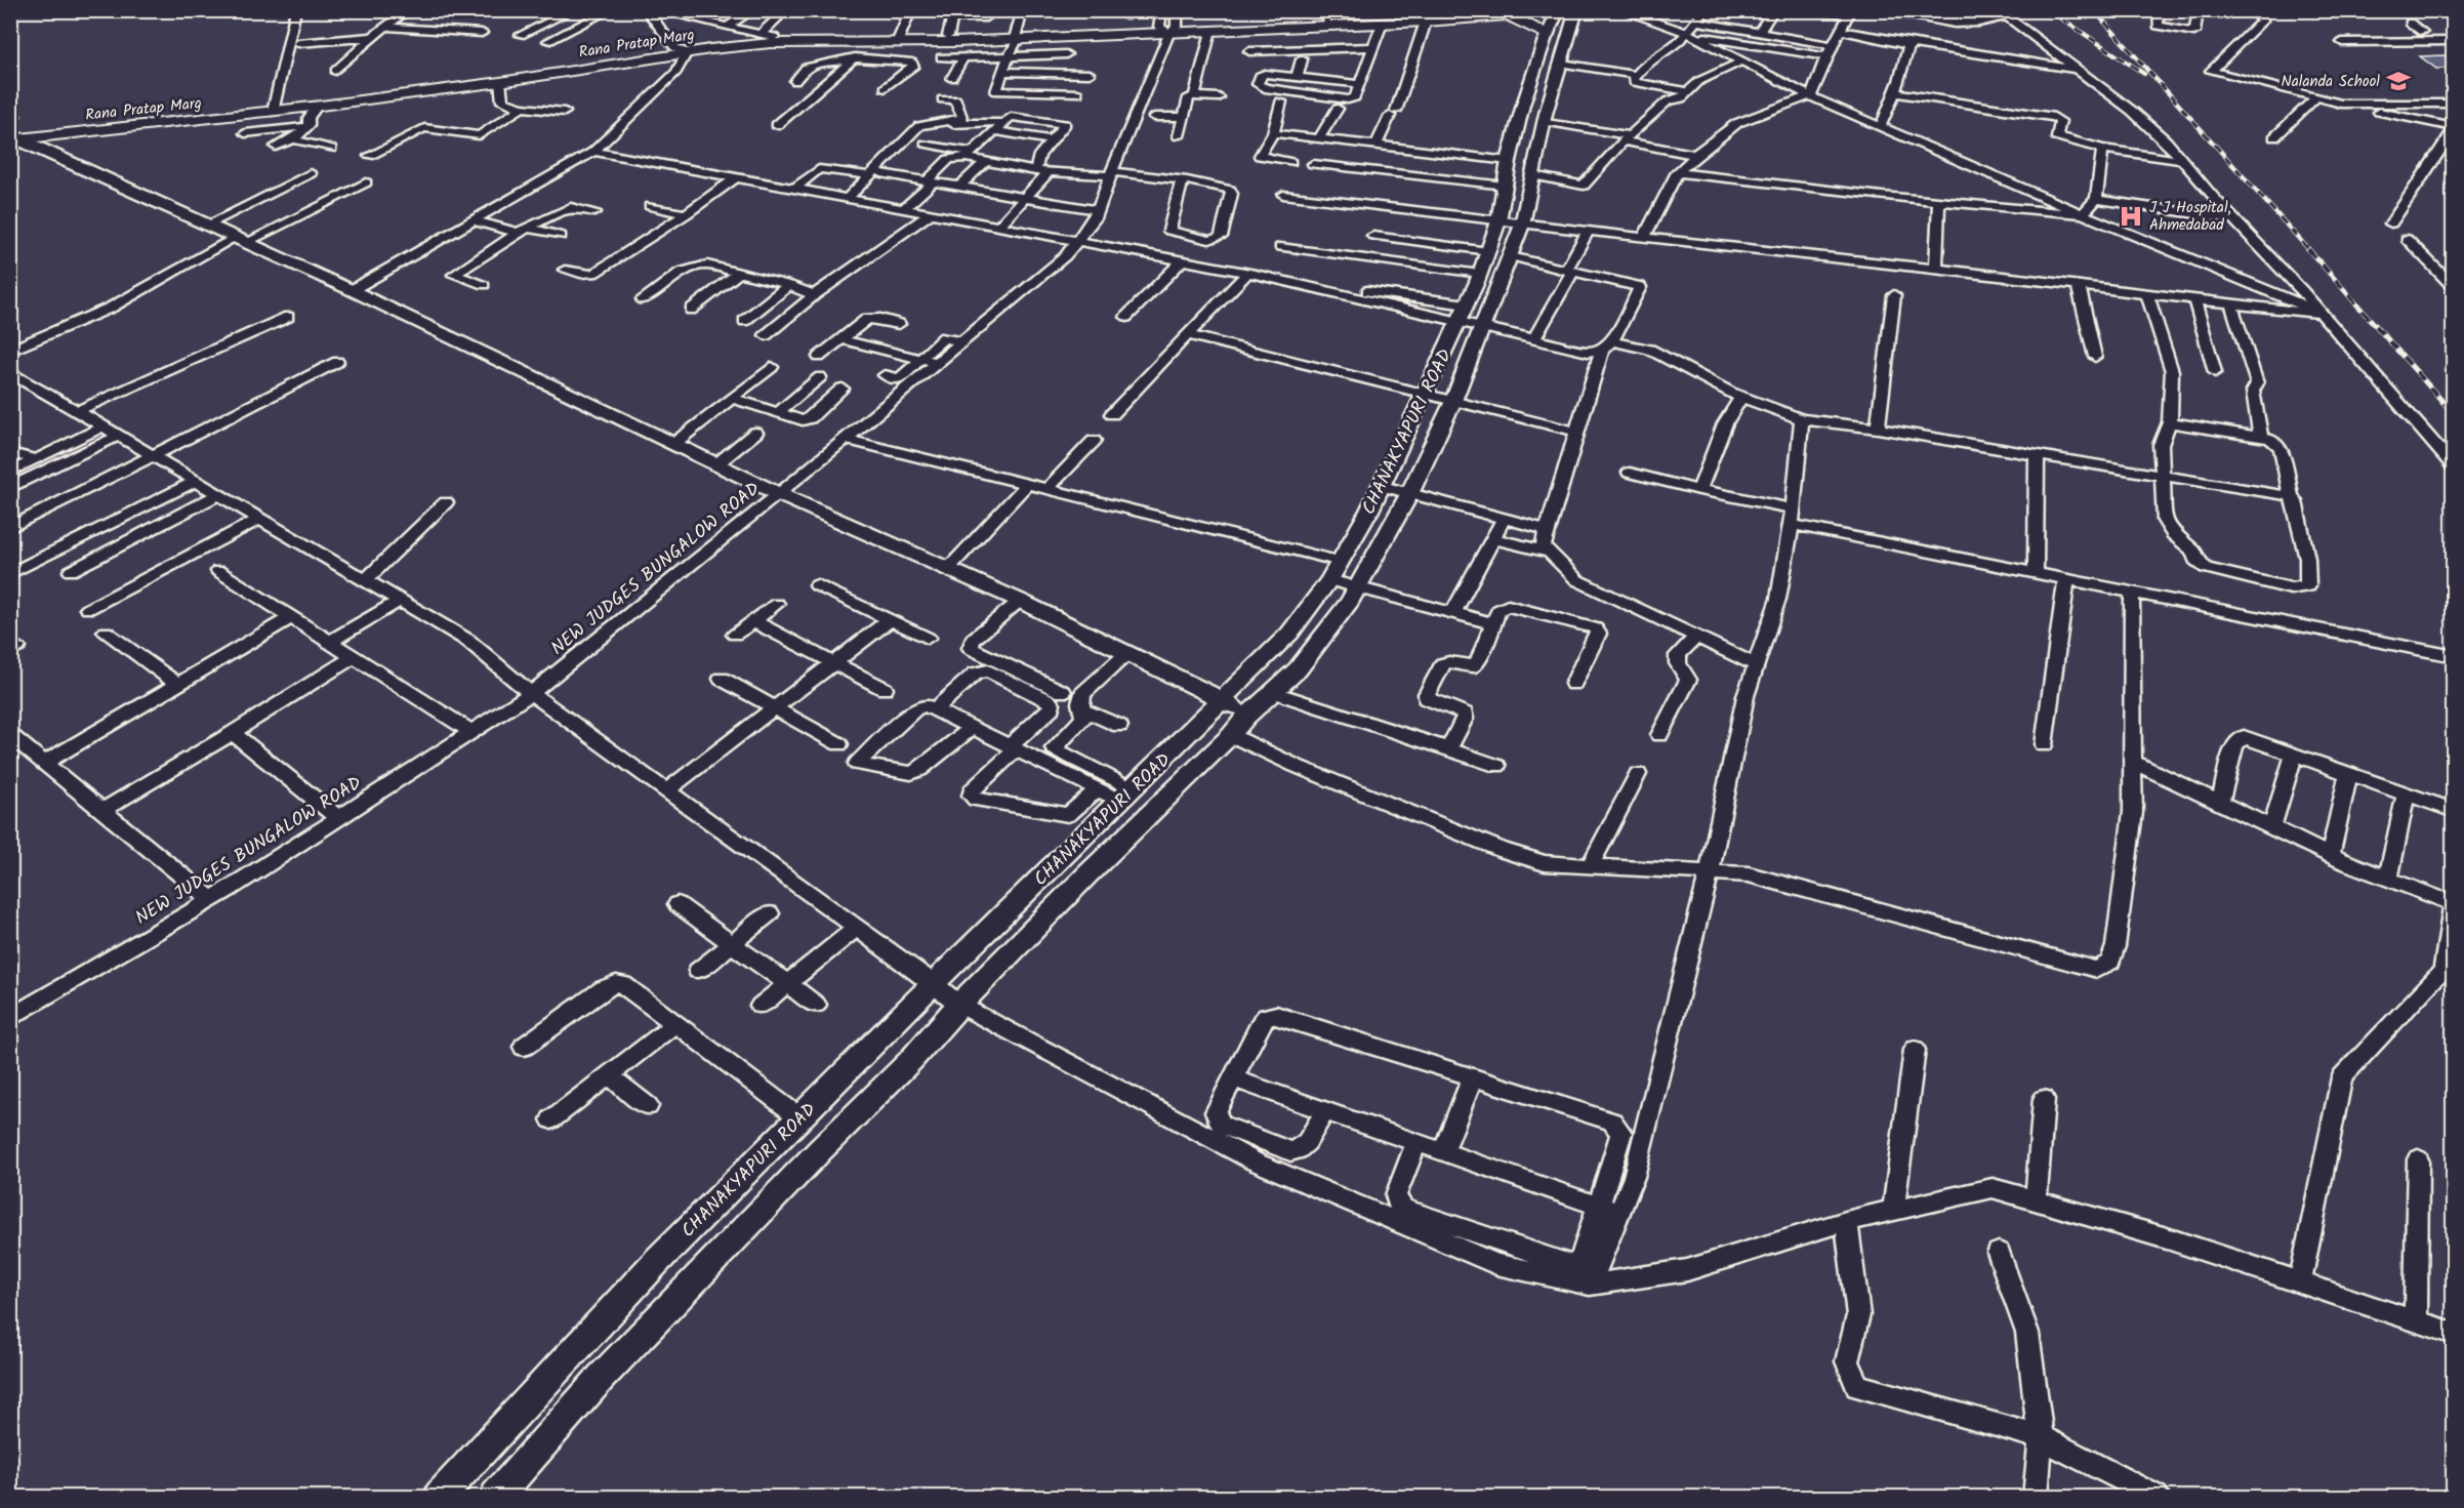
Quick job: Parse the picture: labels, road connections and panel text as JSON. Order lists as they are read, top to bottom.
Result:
{
  "streets": {
    "main road": ["Rana Pratap Marg"],
    "street": ["CHANAKYAPURI ROAD", "NEW JUDGES BUNGALOW ROAD"]
  },
  "crossings": [
    ["Rana Pratap Marg", "CHANAKYAPURI ROAD"],
    ["Rana Pratap Marg", "NEW JUDGES BUNGALOW ROAD"]
  ],
  "places": {
    "school or university": ["Nalanda School"],
    "hospital": ["J J Hospital, Ahmedabad"]
  }
}
